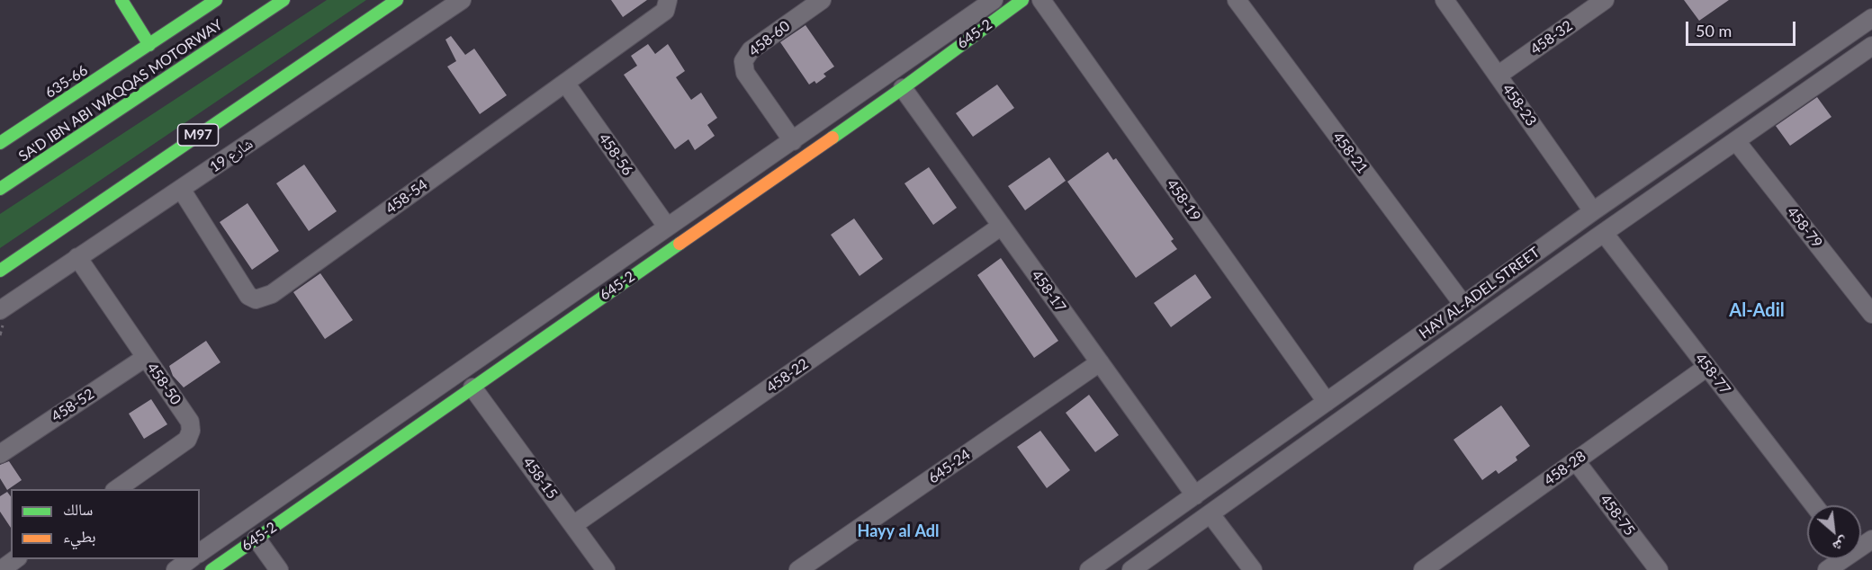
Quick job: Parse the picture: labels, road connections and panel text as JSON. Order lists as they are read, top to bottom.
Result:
{
  "streets": {
    "main road": [
      "645-2",
      "635-66",
      "SA'D IBN ABI WAQQAS MOTORWAY",
      "M97"
    ],
    "street": [
      "458-32",
      "458-60",
      "458-23",
      "458-21",
      "458-56",
      "شارع 19",
      "458-54",
      "458-19",
      "458-79",
      "458-17",
      "HAY AL-ADEL STREET",
      "458-77",
      "458-22",
      "458-50",
      "458-52",
      "645-24",
      "458-28",
      "458-15",
      "458-75"
    ]
  },
  "crossings": [
    ["645-2", "458-60"],
    ["645-2", "458-56"],
    ["645-2", "458-17"],
    ["645-2", "458-15"],
    ["458-32", "458-23"],
    ["458-23", "HAY AL-ADEL STREET"],
    ["458-23", "458-77"],
    ["458-21", "HAY AL-ADEL STREET"],
    ["458-56", "458-54"],
    ["شارع 19", "458-54"],
    ["شارع 19", "458-50"],
    ["458-19", "HAY AL-ADEL STREET"],
    ["458-79", "HAY AL-ADEL STREET"],
    ["458-17", "HAY AL-ADEL STREET"],
    ["458-17", "458-22"],
    ["458-17", "645-24"],
    ["HAY AL-ADEL STREET", "458-77"],
    ["458-77", "458-28"],
    ["458-22", "458-15"],
    ["458-50", "458-52"],
    ["458-28", "458-75"]
  ],
  "districts": ["Al-Adil", "Hayy al Adl"],
  "legend": ["سالك", "بطيء"],
  "scale_bar": "50 m",
  "north": "bottom right"
}
